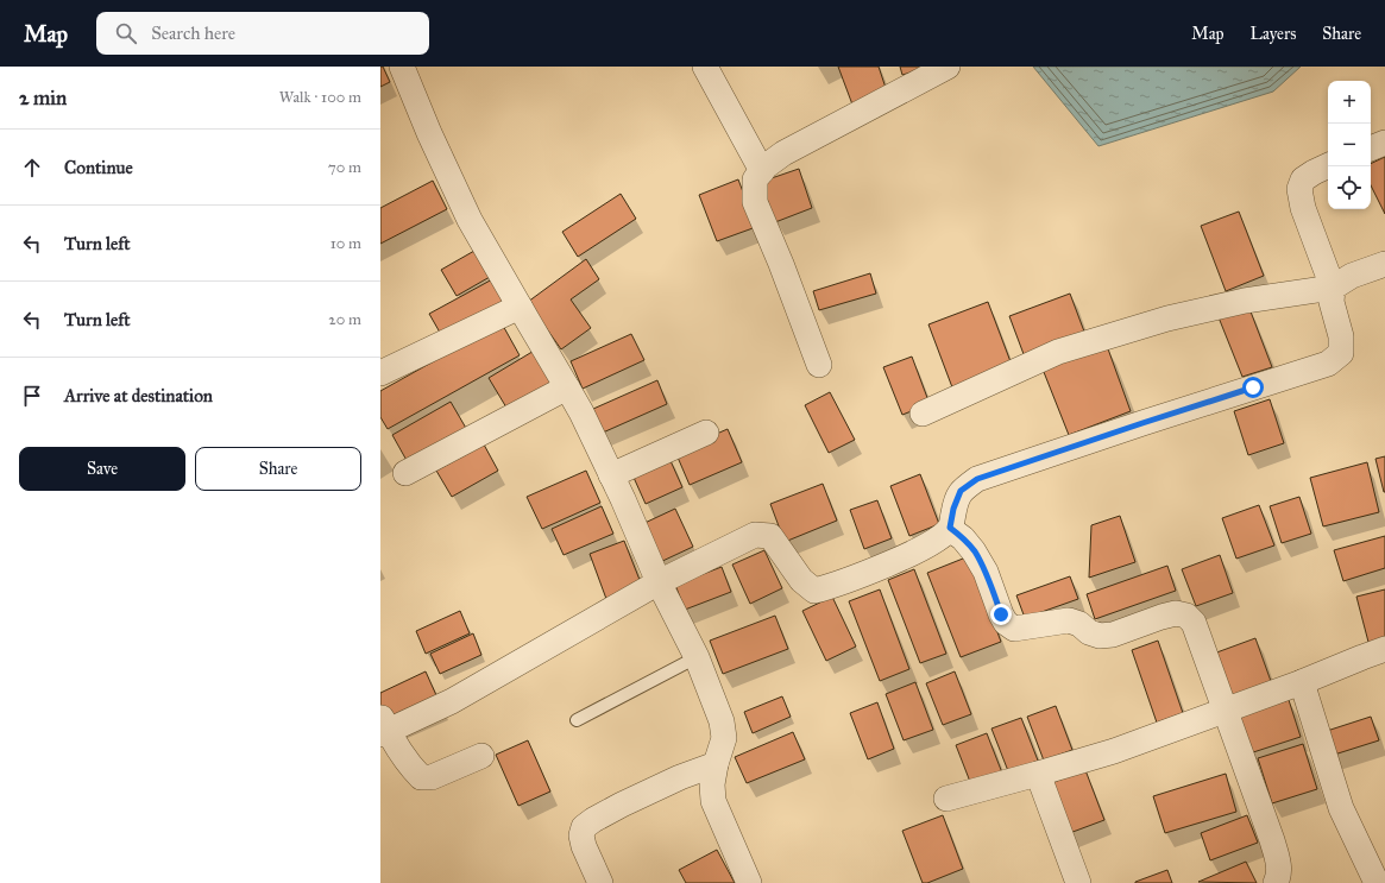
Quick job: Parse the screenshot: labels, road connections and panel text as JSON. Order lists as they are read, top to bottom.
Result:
{
  "page": {
    "header": "Map",
    "search": "Search here",
    "nav": ["Map", "Layers", "Share"],
    "heading": ["2 min", "Walk · 100 m"],
    "map_buttons": ["+", "−"],
    "list": [
      ["Continue", "70 m"],
      ["Turn left", "10 m"],
      ["Turn left", "20 m"],
      "Arrive at destination"
    ],
    "buttons": ["Save", "Share"]
  }
}
